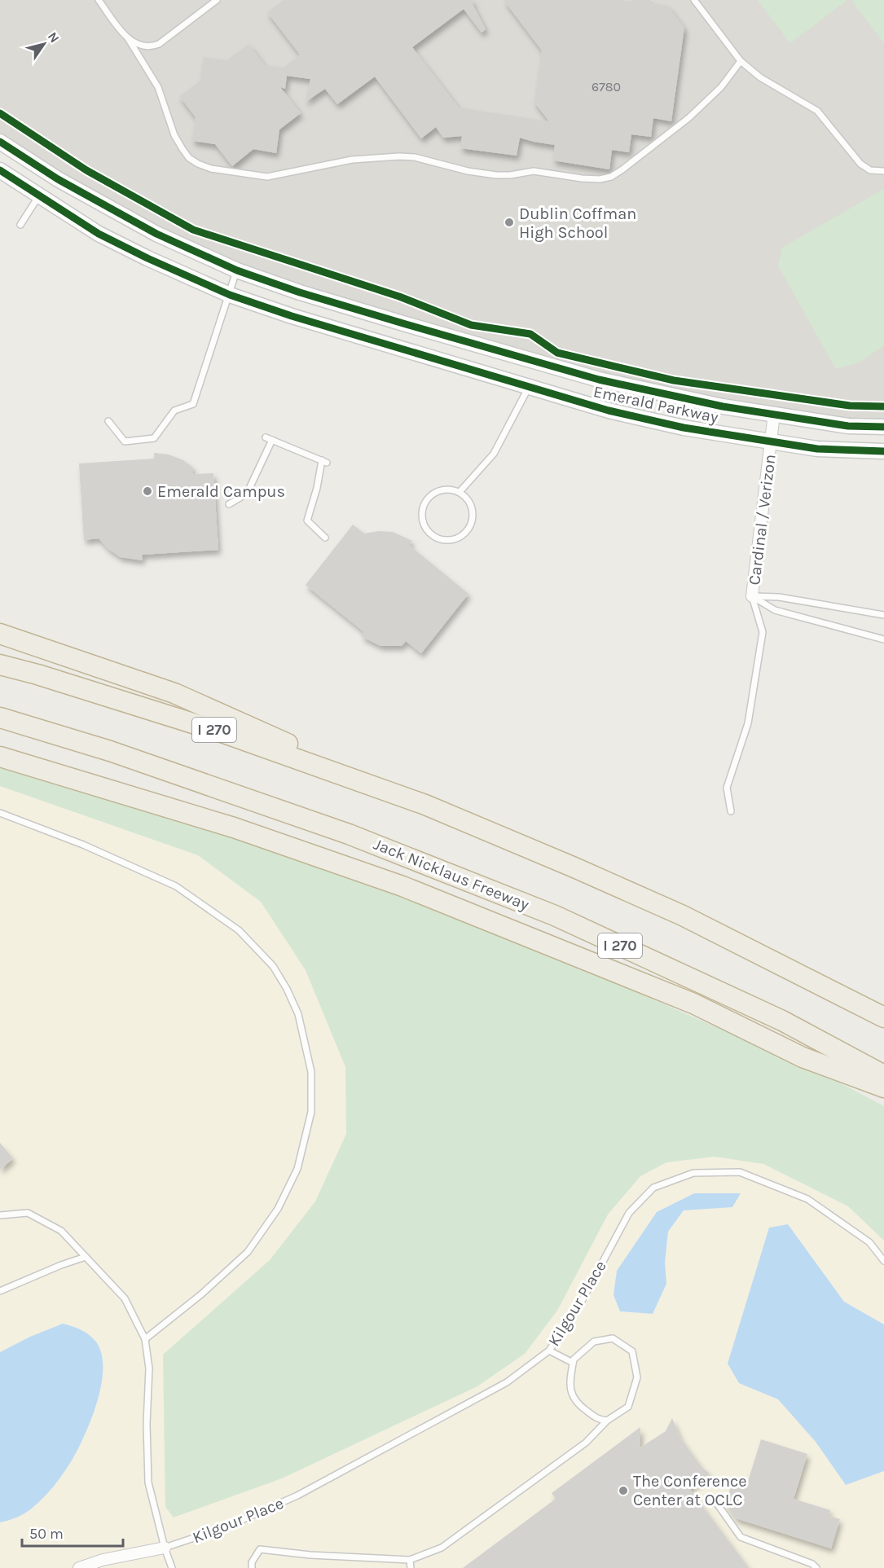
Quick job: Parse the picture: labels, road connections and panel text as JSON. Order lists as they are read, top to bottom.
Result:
{
  "streets": {
    "highway": ["I 270", "Jack Nicklaus Freeway"],
    "main road": ["Emerald Parkway"],
    "street": ["Cardinal / Verizon", "Kilgour Place"]
  },
  "crossings": [
    ["Emerald Parkway", "Cardinal / Verizon"]
  ],
  "places": ["Dublin Coffman High School", "Emerald Campus", "The Conference Center at OCLC"],
  "house_numbers": ["6780"],
  "scale_bar": "50 m",
  "north": "top right"
}
